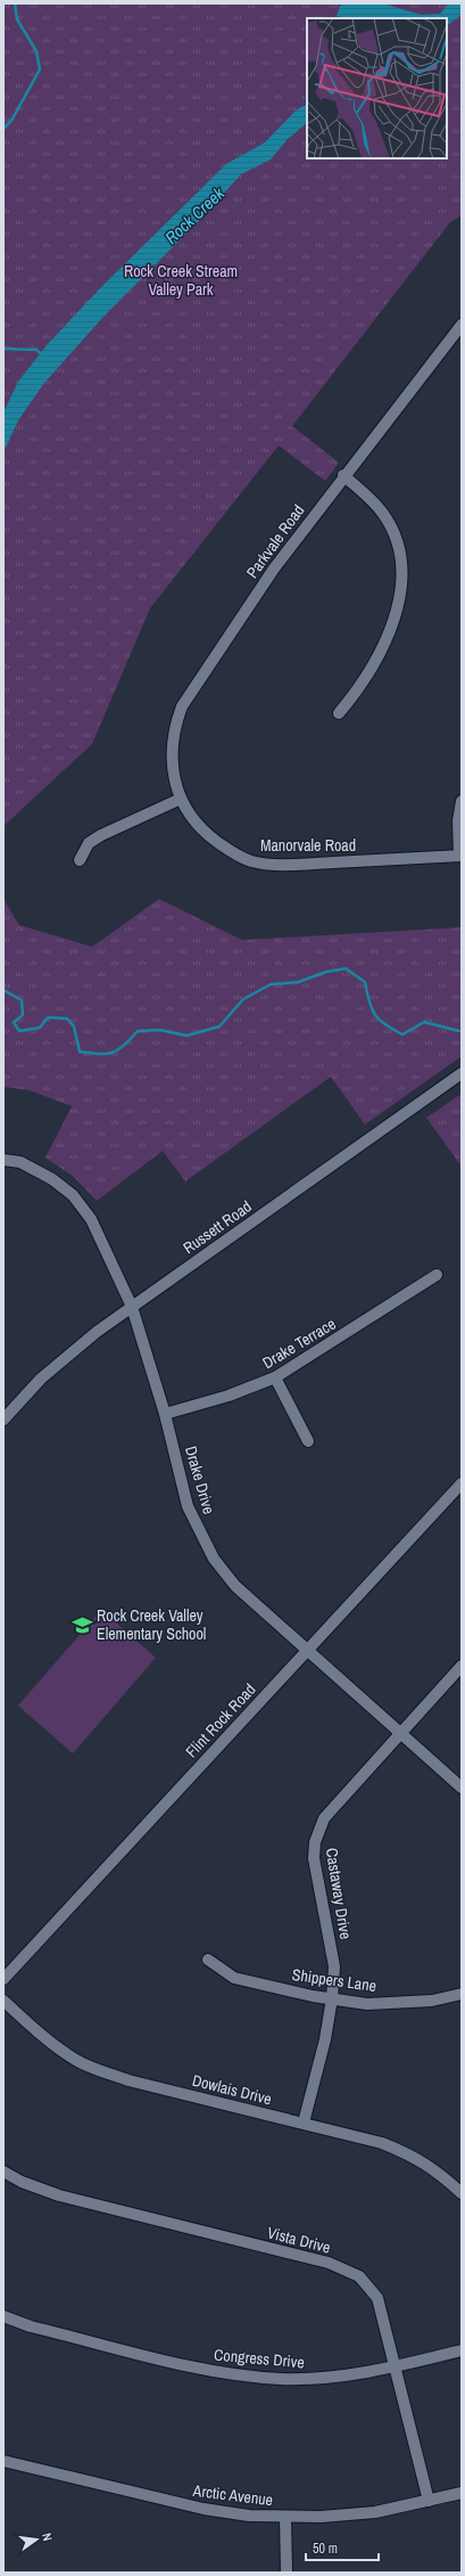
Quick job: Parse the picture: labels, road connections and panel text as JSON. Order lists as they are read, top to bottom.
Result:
{
  "streets": {
    "street": [
      "Parkvale Road",
      "Manorvale Road",
      "Russett Road",
      "Drake Terrace",
      "Drake Drive",
      "Flint Rock Road",
      "Castaway Drive",
      "Shippers Lane",
      "Dowlais Drive",
      "Vista Drive",
      "Congress Drive",
      "Arctic Avenue"
    ]
  },
  "crossings": [
    ["Parkvale Road", "Manorvale Road"],
    ["Russett Road", "Drake Drive"],
    ["Drake Terrace", "Drake Drive"],
    ["Drake Drive", "Flint Rock Road"],
    ["Drake Drive", "Castaway Drive"],
    ["Castaway Drive", "Shippers Lane"],
    ["Castaway Drive", "Dowlais Drive"],
    ["Vista Drive", "Congress Drive"],
    ["Vista Drive", "Arctic Avenue"]
  ],
  "water": ["Rock Creek"],
  "parks": ["Rock Creek Stream Valley Park"],
  "places": {
    "school or university": ["Rock Creek Valley Elementary School"]
  },
  "scale_bar": "50 m",
  "north": "right"
}
